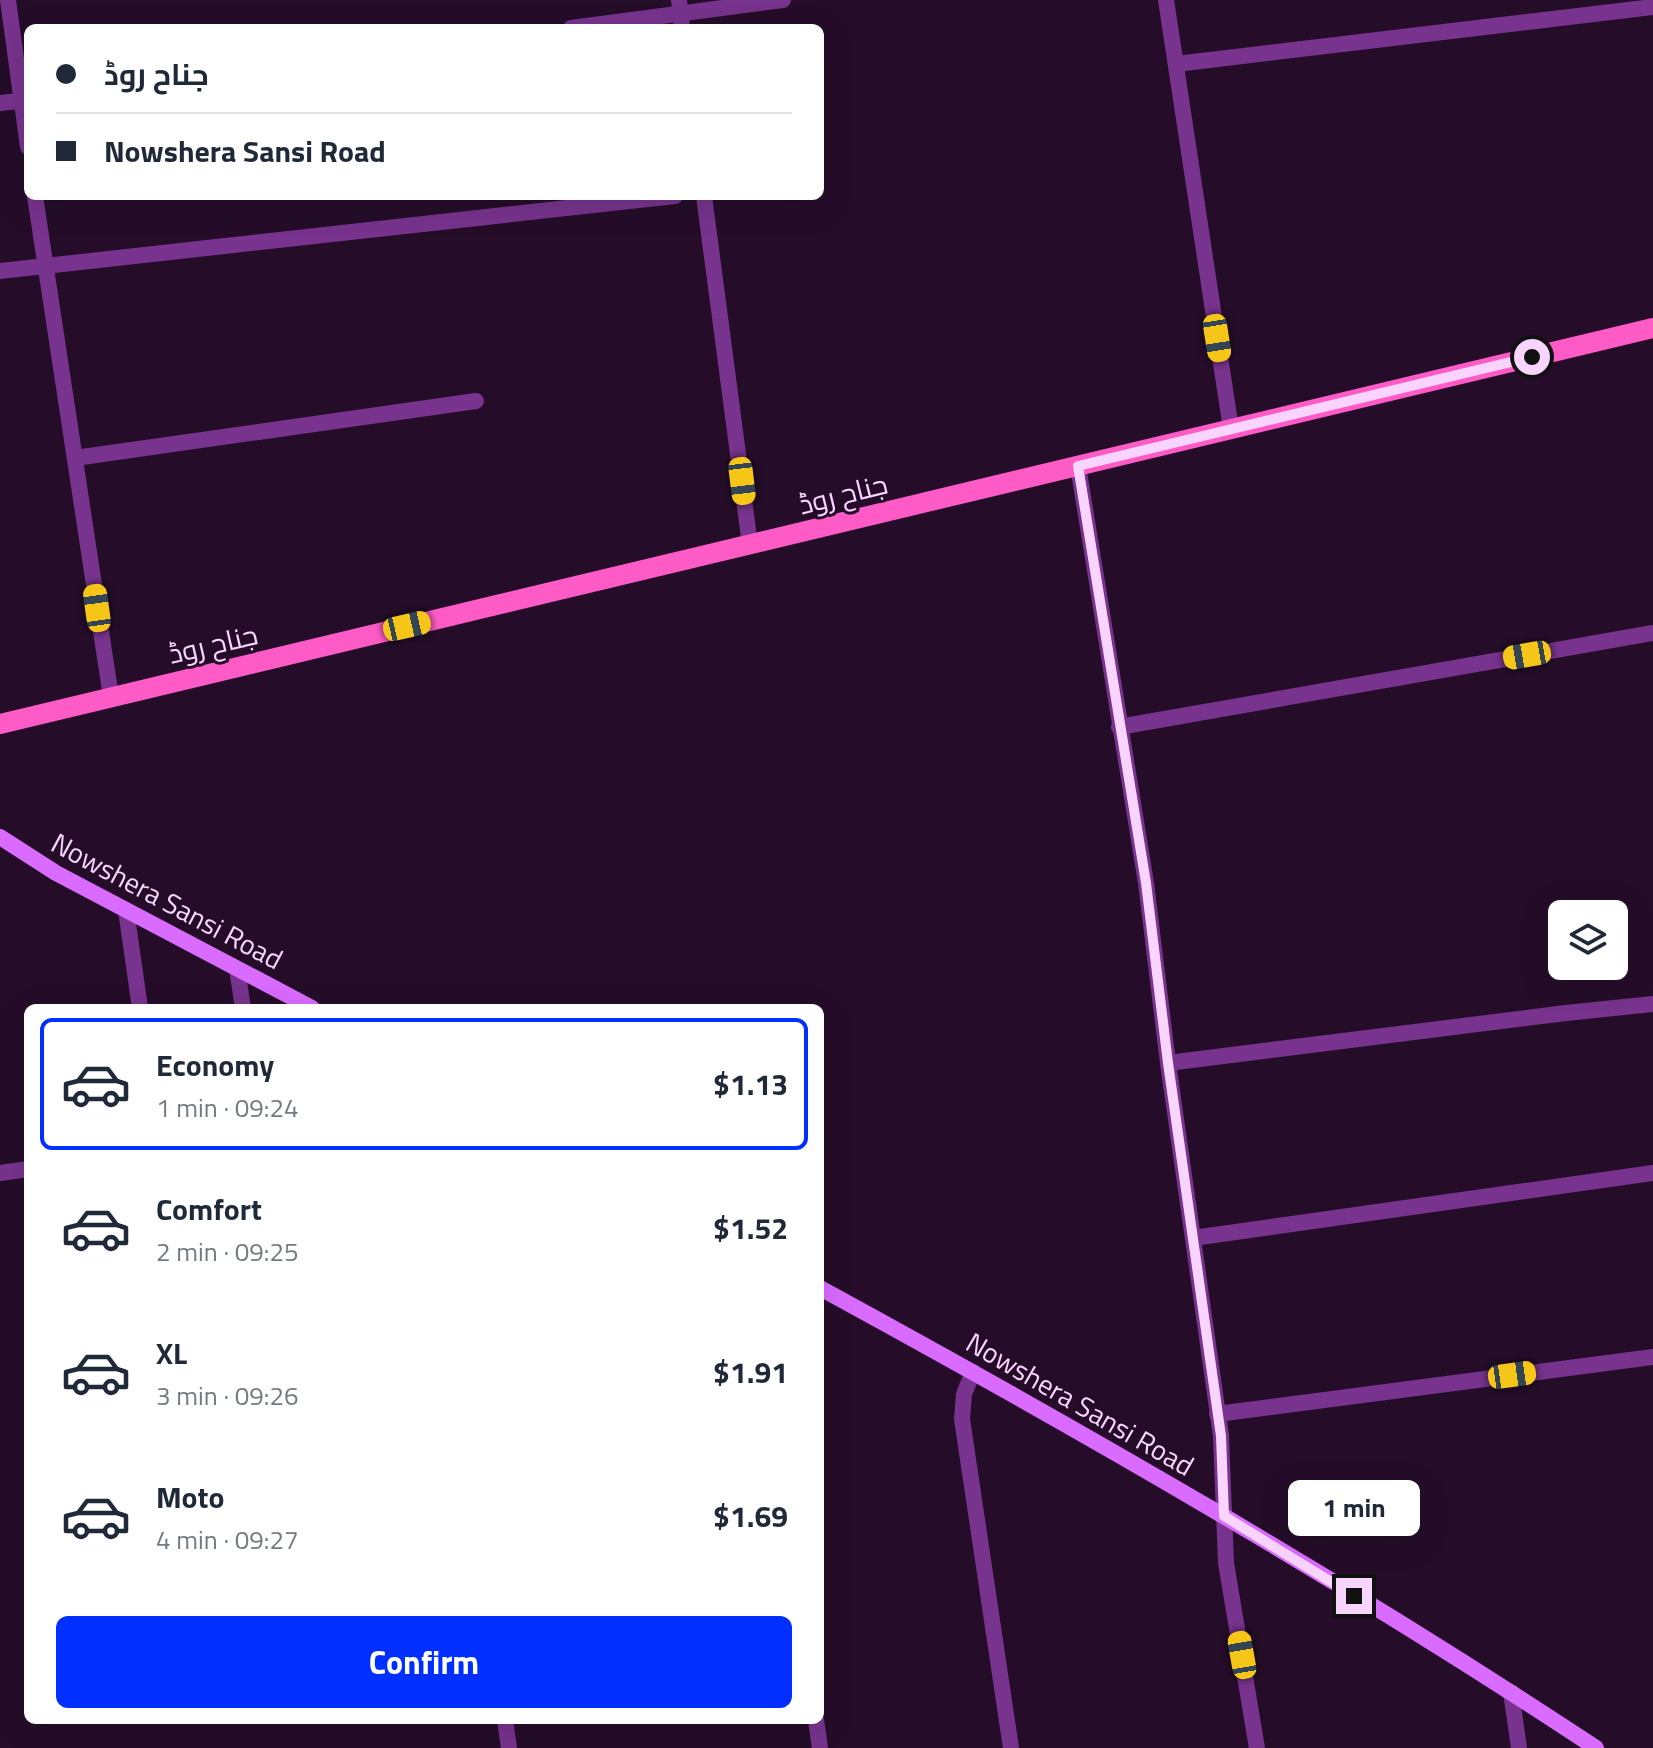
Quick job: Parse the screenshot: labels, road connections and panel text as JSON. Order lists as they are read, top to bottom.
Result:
{
  "streets": {
    "main road": ["جناح روڈ", "Nowshera Sansi Road"]
  },
  "page": {
    "banner": ["جناح روڈ", "Nowshera Sansi Road"],
    "list": [
      {
        "name": "Economy",
        "note": "1 min · 09:24",
        "value": "$1.13"
      },
      {
        "name": "Comfort",
        "note": "2 min · 09:25",
        "value": "$1.52"
      },
      {
        "name": "XL",
        "note": "3 min · 09:26",
        "value": "$1.91"
      },
      {
        "name": "Moto",
        "note": "4 min · 09:27",
        "value": "$1.69"
      }
    ],
    "bubble": "1 min",
    "buttons": "Confirm"
  }
}
